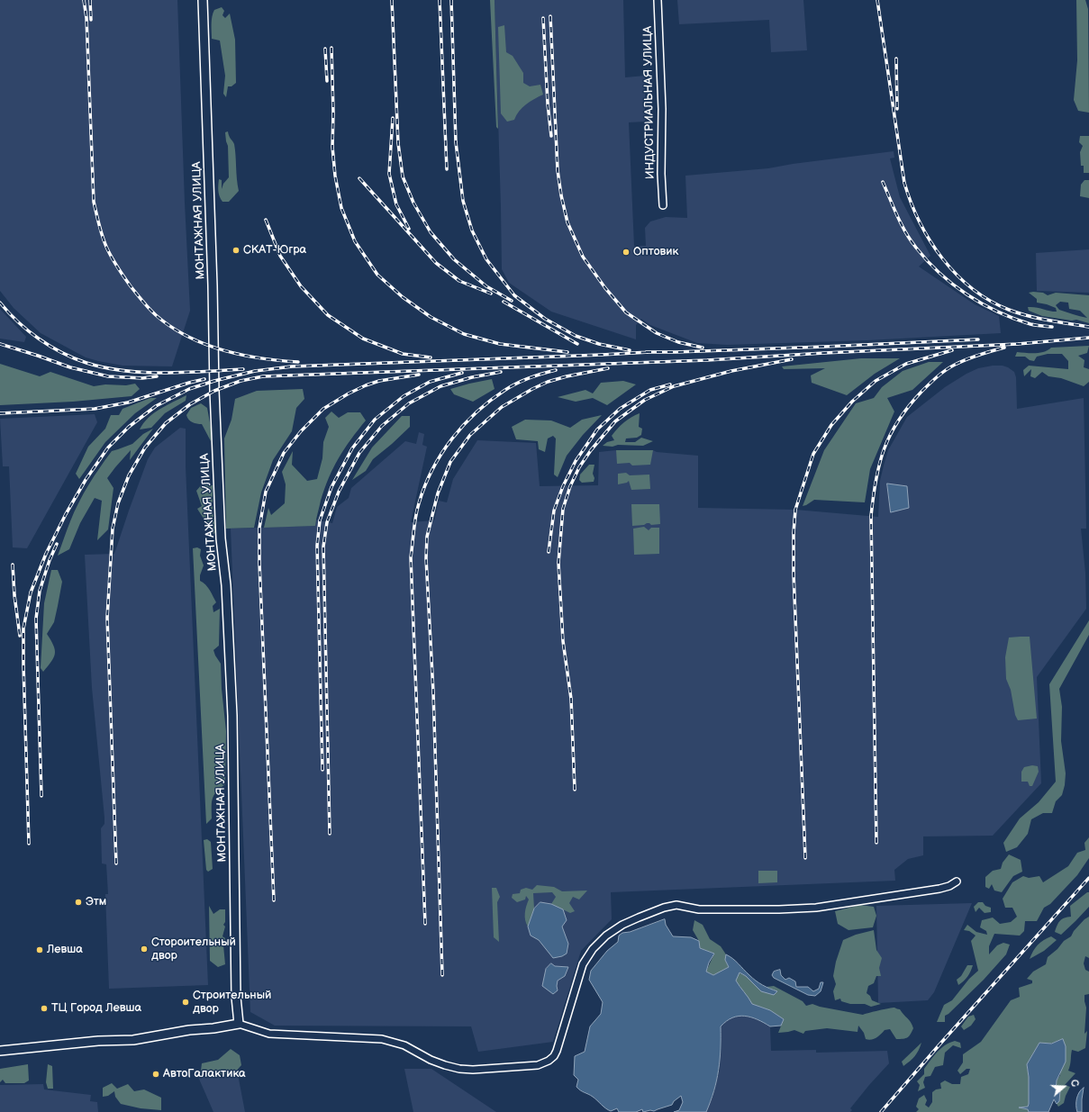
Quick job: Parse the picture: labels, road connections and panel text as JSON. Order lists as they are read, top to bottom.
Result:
{
  "streets": {
    "street": ["ИНДУСТРИАЛЬНАЯ УЛИЦА", "МОНТАЖНАЯ УЛИЦА"]
  },
  "places": [
    "СКАТ-Югра",
    "Оптовик",
    "Этм",
    "Стороительный двор",
    "Левша",
    "Строительный двор",
    "ТЦ Город Левша",
    "АвтоГалактика"
  ],
  "north": "right"
}
